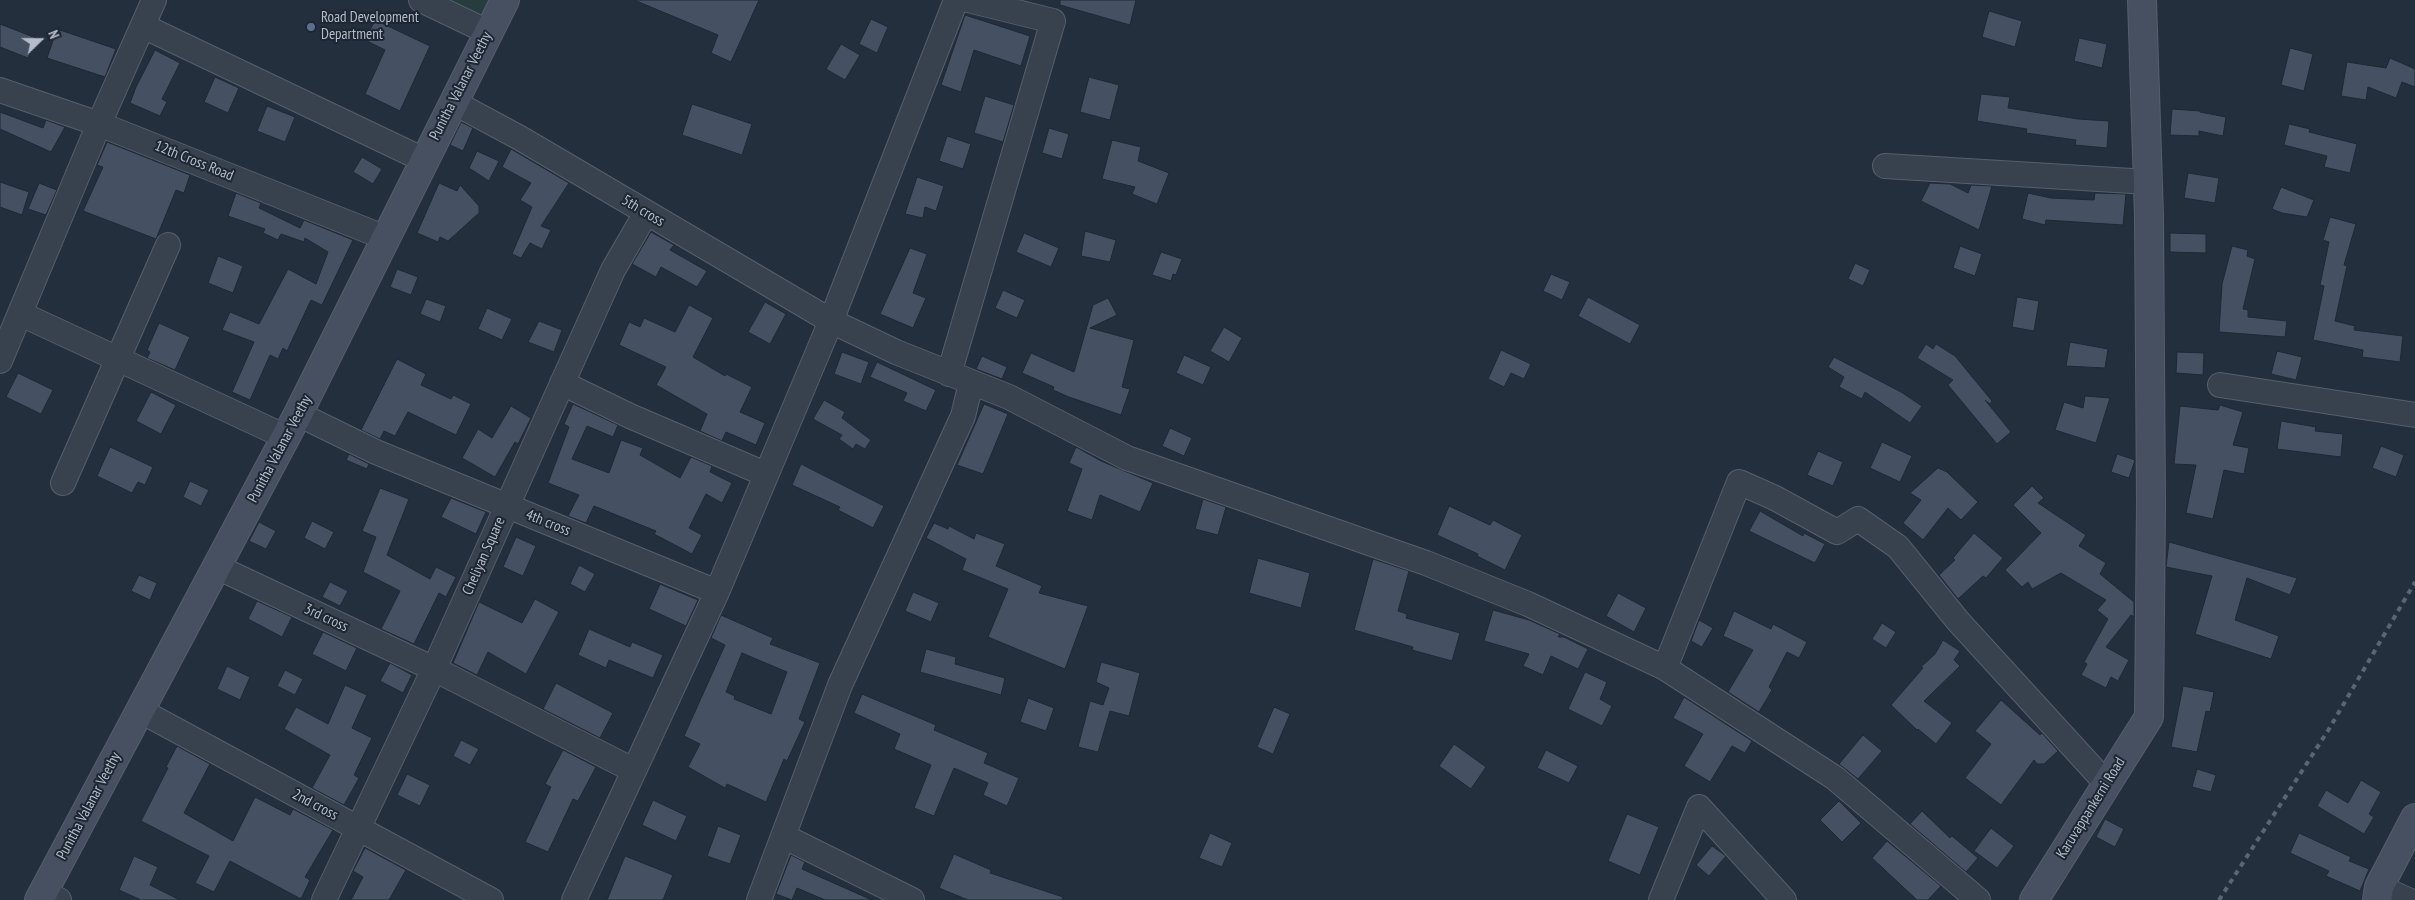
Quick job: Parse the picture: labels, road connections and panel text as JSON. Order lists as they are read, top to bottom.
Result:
{
  "streets": {
    "street": [
      "Punitha Valanar Veethy",
      "12th Cross Road",
      "5th cross",
      "4th cross",
      "Cheliyan Square",
      "3rd cross",
      "2nd cross",
      "Karuvappankerni Road"
    ]
  },
  "crossings": [
    ["Punitha Valanar Veethy", "12th Cross Road"],
    ["Punitha Valanar Veethy", "5th cross"],
    ["Punitha Valanar Veethy", "4th cross"],
    ["Punitha Valanar Veethy", "3rd cross"],
    ["Punitha Valanar Veethy", "2nd cross"],
    ["5th cross", "Cheliyan Square"],
    ["4th cross", "Cheliyan Square"],
    ["Cheliyan Square", "3rd cross"],
    ["Cheliyan Square", "2nd cross"]
  ],
  "places": ["Road Development Department"],
  "north": "right"
}
